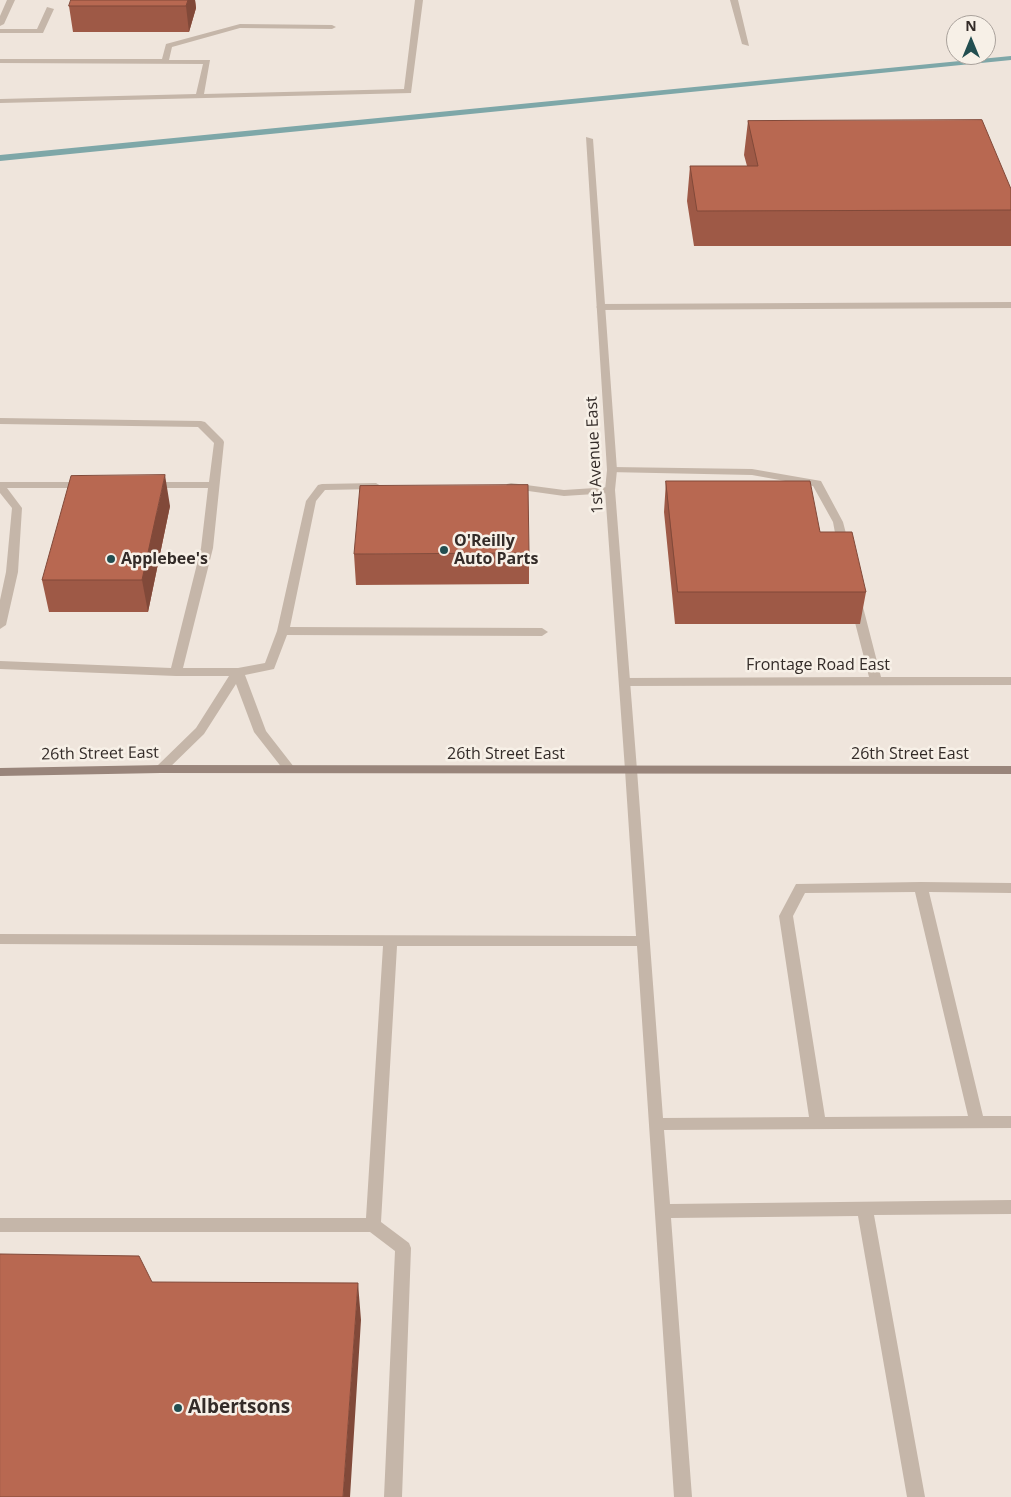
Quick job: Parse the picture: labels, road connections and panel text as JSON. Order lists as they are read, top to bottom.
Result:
{
  "streets": {
    "main road": ["26th Street East"],
    "street": ["1st Avenue East", "Frontage Road East"]
  },
  "crossings": [
    ["1st Avenue East", "Frontage Road East"],
    ["1st Avenue East", "26th Street East"]
  ],
  "places": ["O'Reilly Auto Parts", "Applebee's", "Albertsons"],
  "north": "top"
}
